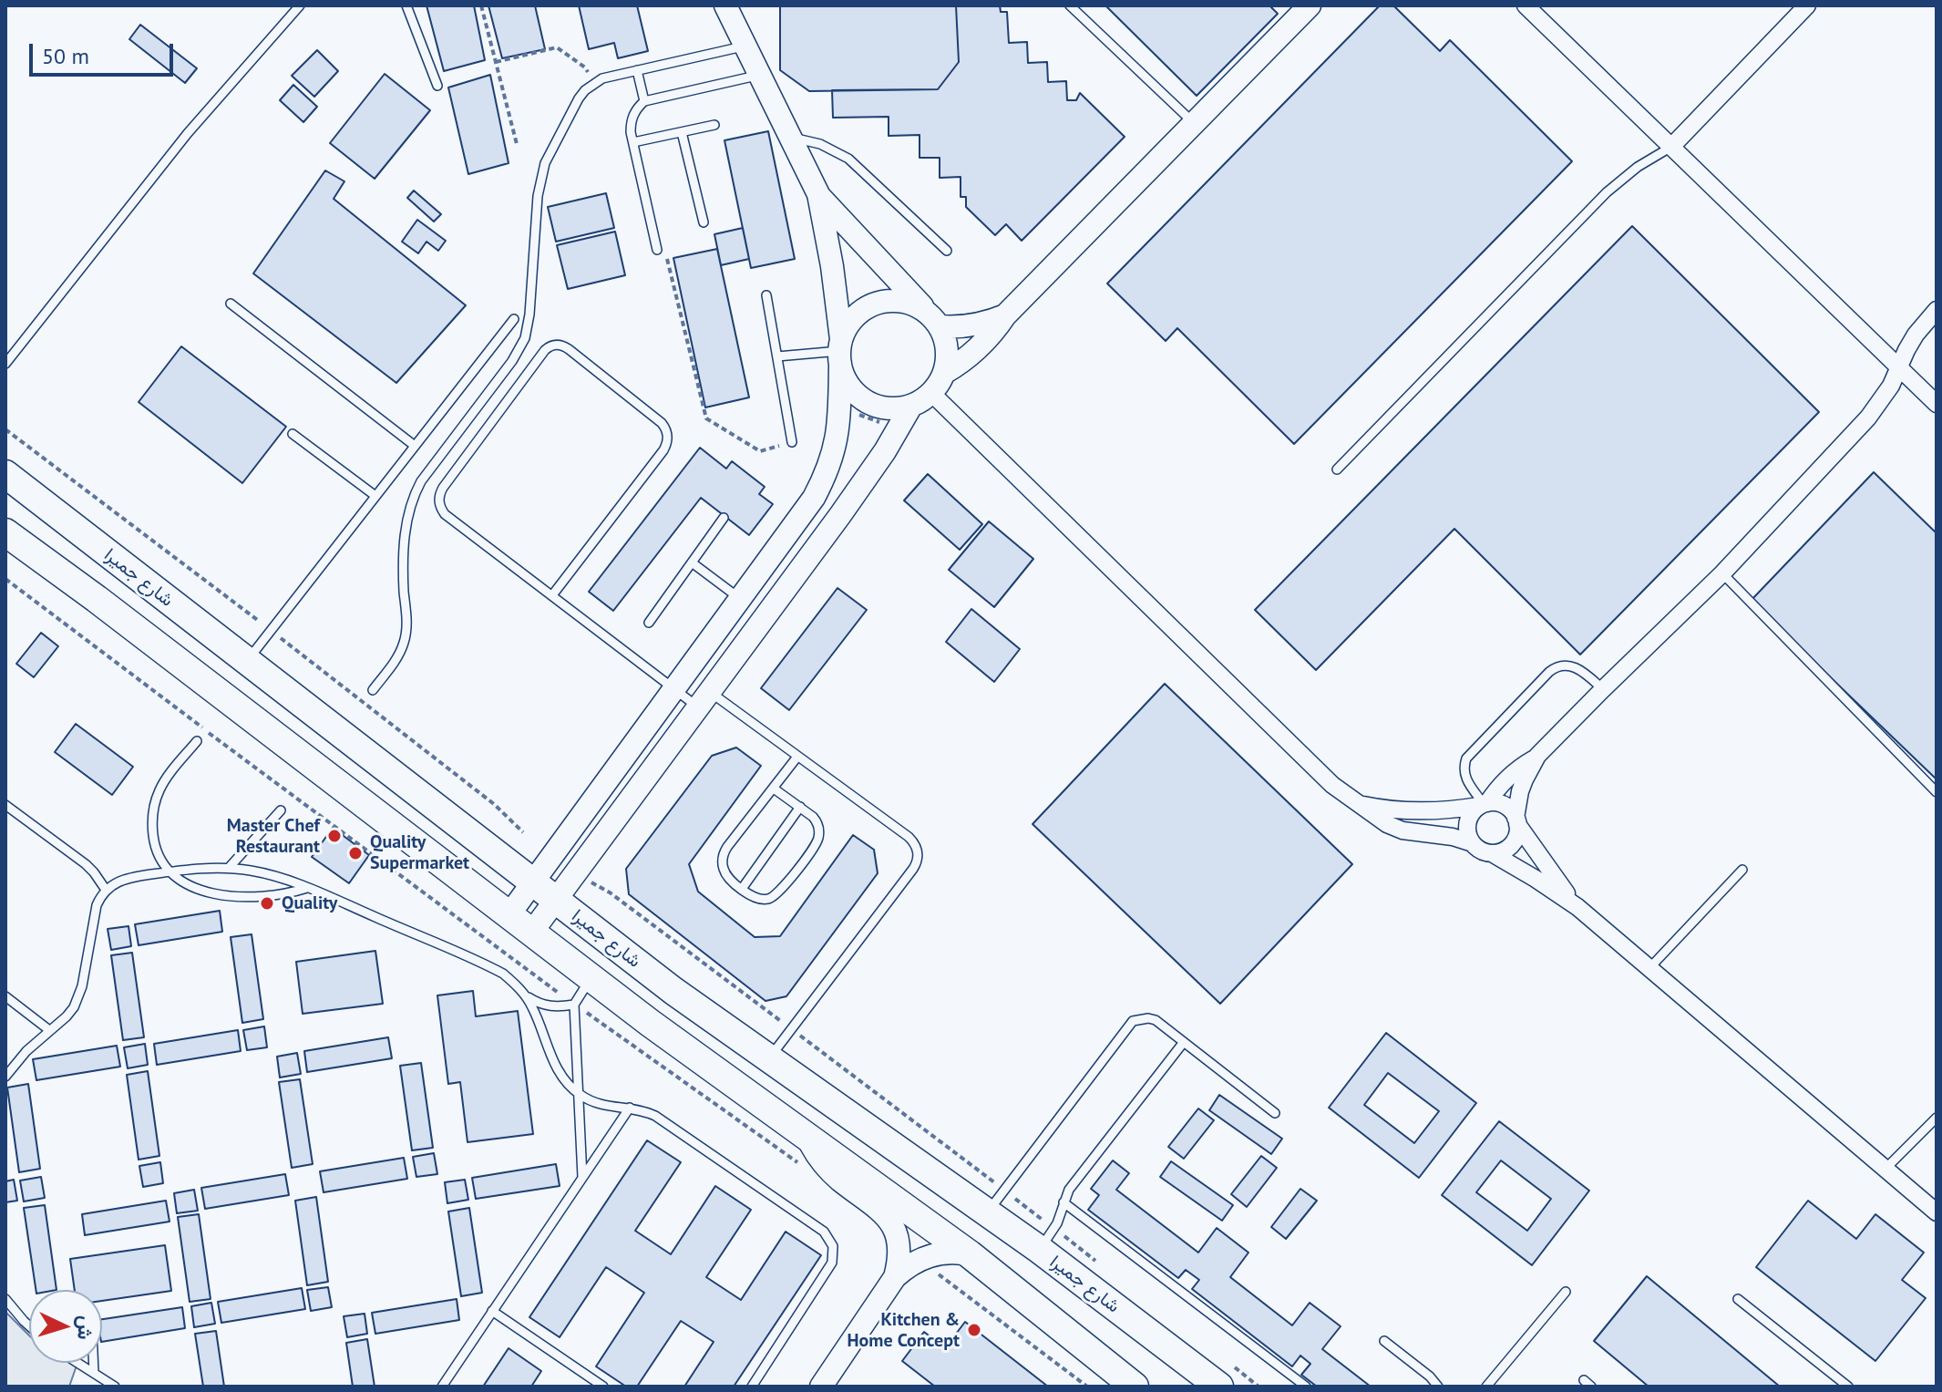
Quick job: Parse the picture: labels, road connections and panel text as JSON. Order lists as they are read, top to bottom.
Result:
{
  "streets": {
    "main road": ["شارع جميرا"]
  },
  "places": [
    "Master Chef Restaurant",
    "Quality Supermarket",
    "Quality",
    "Kitchen & Home Concept"
  ],
  "scale_bar": "50 m",
  "north": "right"
}
